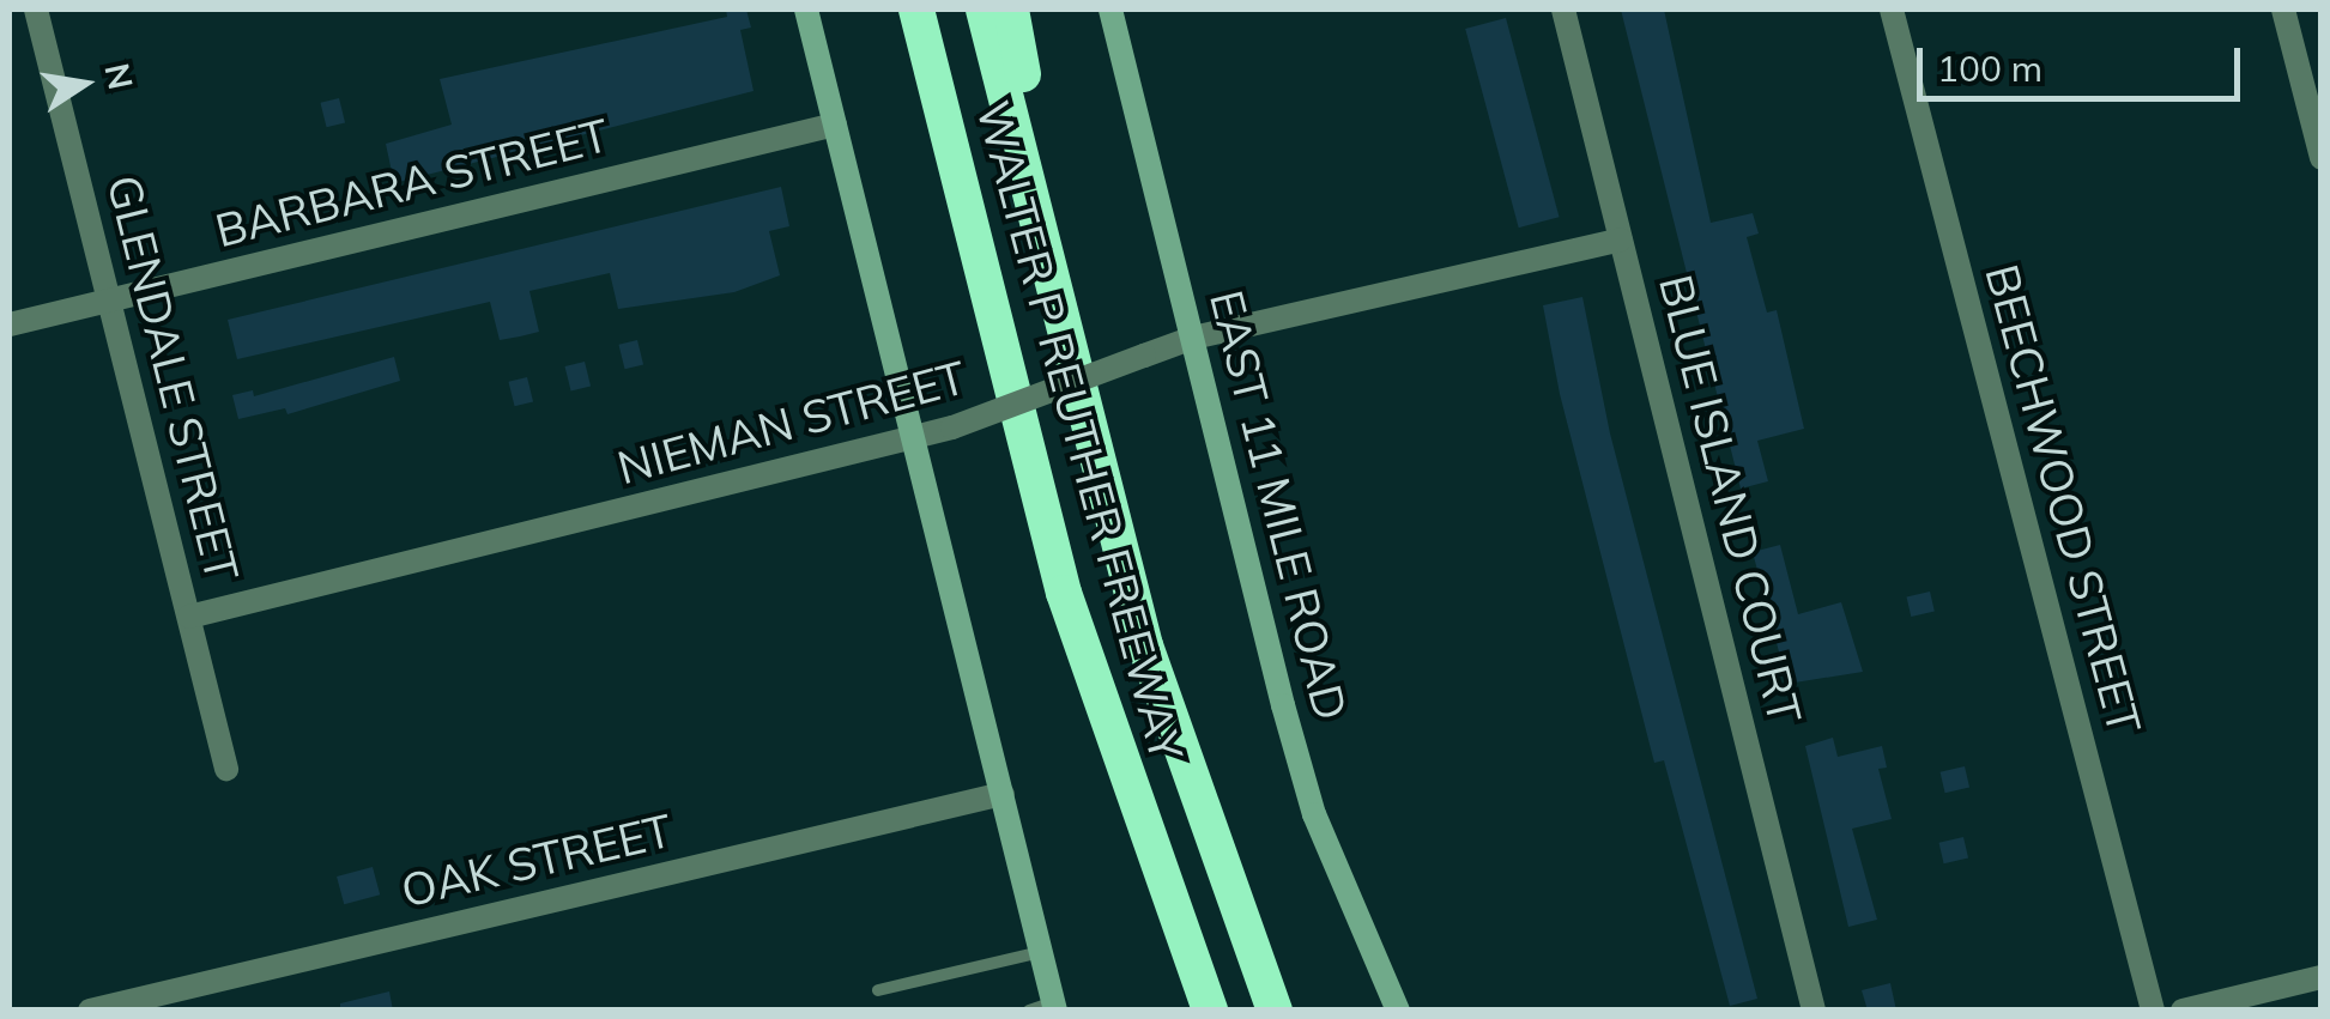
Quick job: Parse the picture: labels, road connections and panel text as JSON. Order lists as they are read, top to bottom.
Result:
{
  "streets": {
    "highway": ["WALTER P REUTHER FREEWAY"],
    "main road": ["EAST 11 MILE ROAD"],
    "street": [
      "BARBARA STREET",
      "GLENDALE STREET",
      "NIEMAN STREET",
      "BLUE ISLAND COURT",
      "BEECHWOOD STREET",
      "OAK STREET"
    ]
  },
  "crossings": [
    ["BARBARA STREET", "GLENDALE STREET"],
    ["GLENDALE STREET", "NIEMAN STREET"],
    ["NIEMAN STREET", "BLUE ISLAND COURT"],
    ["NIEMAN STREET", "EAST 11 MILE ROAD"]
  ],
  "scale_bar": "100 m",
  "north": "right"
}
